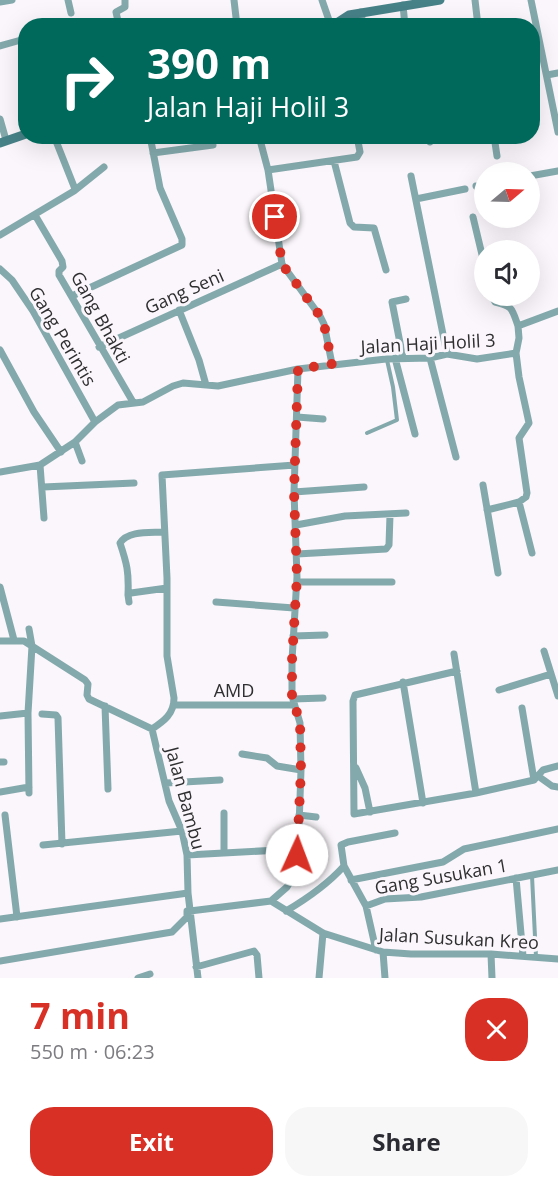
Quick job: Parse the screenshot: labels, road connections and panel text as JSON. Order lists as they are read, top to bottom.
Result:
{
  "streets": {
    "street": [
      "Gang Seni",
      "Gang Bhakti",
      "Gang Perintis",
      "Jalan Haji Holil 3",
      "AMD",
      "Jalan Bambu",
      "Gang Susukan 1",
      "Jalan Susukan Kreo"
    ]
  },
  "crossings": [
    ["Gang Seni", "Gang Bhakti"],
    ["Gang Bhakti", "Jalan Haji Holil 3"],
    ["Gang Perintis", "Jalan Haji Holil 3"]
  ],
  "north": "right",
  "page": {
    "turn": ["390 m", "Jalan Haji Holil 3"],
    "heading": ["7 min", "550 m · 06:23"],
    "buttons": ["Exit", "Share"]
  }
}
